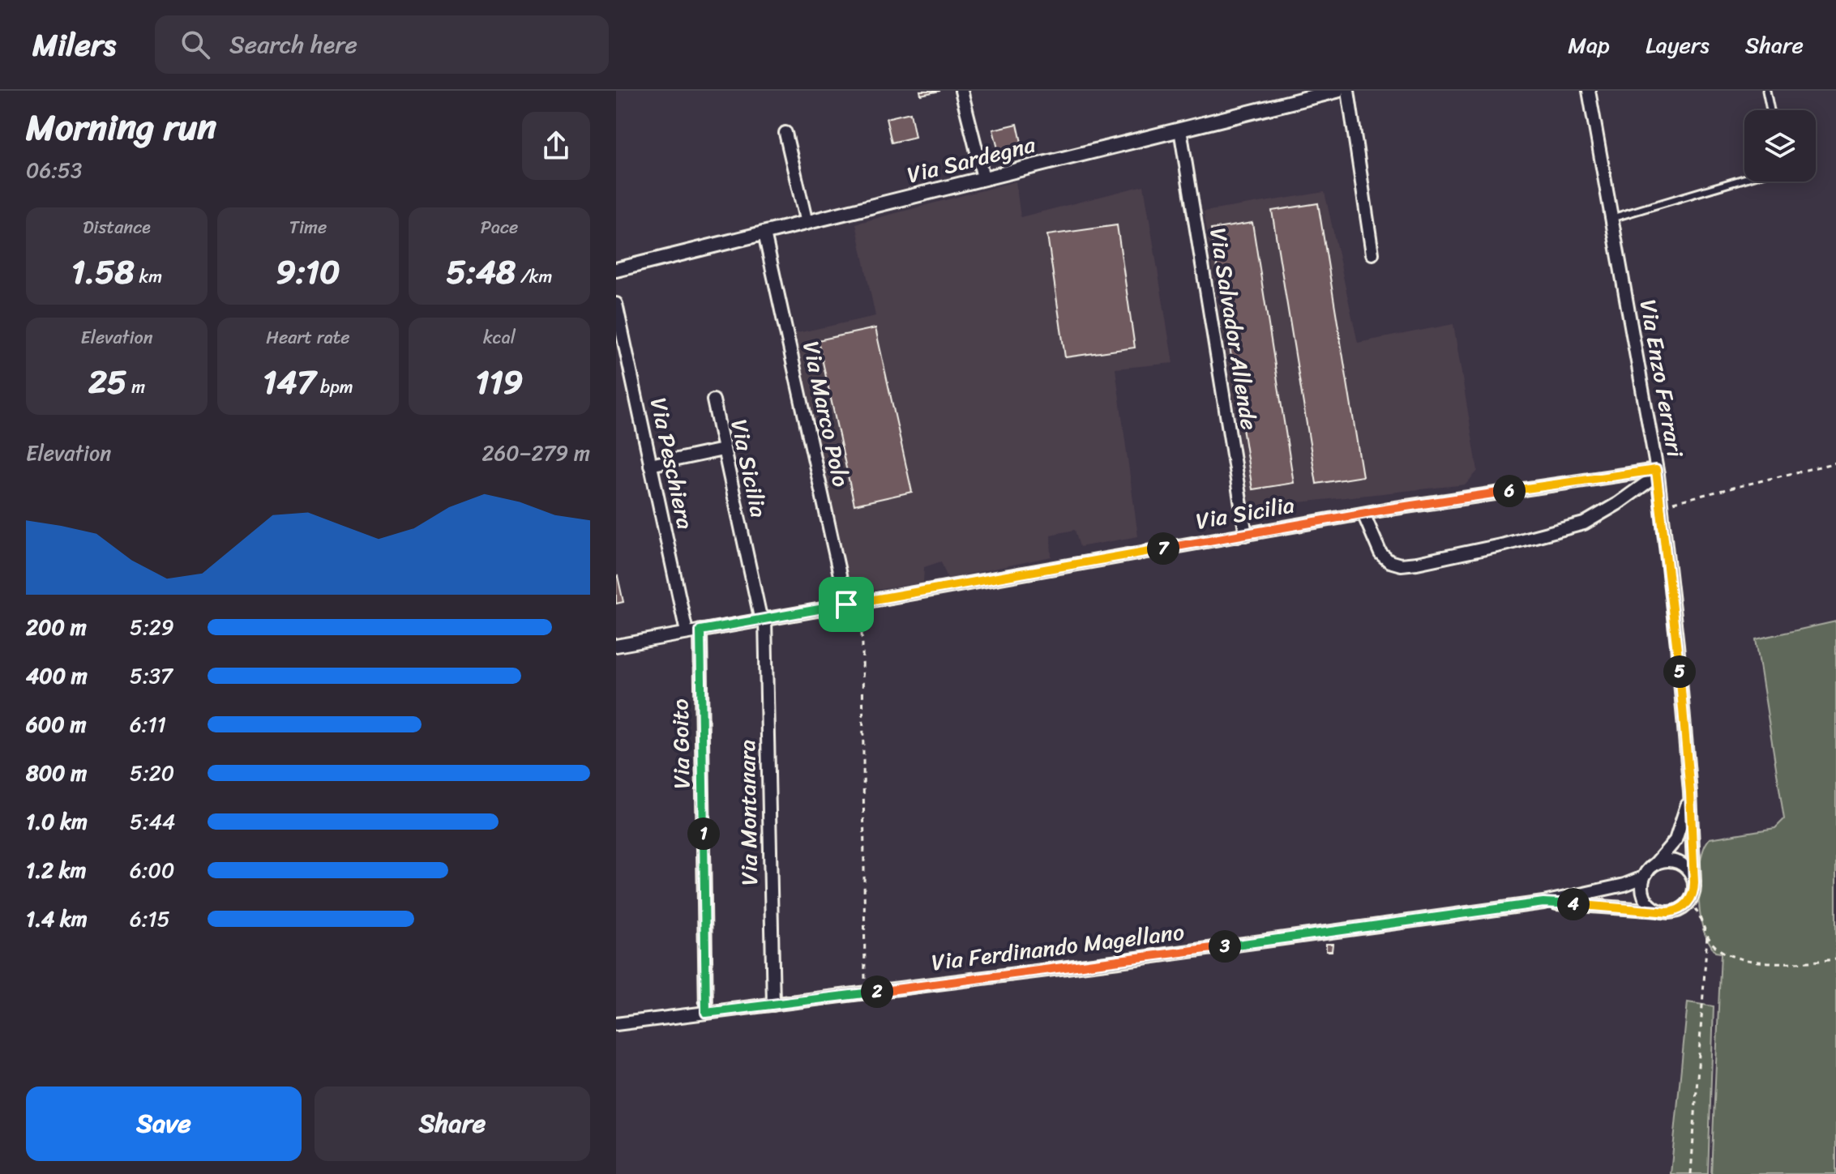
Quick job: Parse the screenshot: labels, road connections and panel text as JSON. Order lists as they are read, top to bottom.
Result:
{
  "streets": {
    "street": [
      "Via Sardegna",
      "Via Salvador Allende",
      "Via Enzo Ferrari",
      "Via Marco Polo",
      "Via Peschiera",
      "Via Sicilia",
      "Via Goito",
      "Via Montanara",
      "Via Ferdinando Magellano"
    ]
  },
  "crossings": [
    ["Via Sardegna", "Via Salvador Allende"],
    ["Via Sardegna", "Via Marco Polo"],
    ["Via Salvador Allende", "Via Sicilia"],
    ["Via Enzo Ferrari", "Via Sicilia"],
    ["Via Enzo Ferrari", "Via Ferdinando Magellano"],
    ["Via Marco Polo", "Via Sicilia"],
    ["Via Peschiera", "Via Sicilia"],
    ["Via Sicilia", "Via Goito"],
    ["Via Sicilia", "Via Montanara"],
    ["Via Goito", "Via Ferdinando Magellano"],
    ["Via Montanara", "Via Ferdinando Magellano"]
  ],
  "page": {
    "header": "Milers",
    "search": "Search here",
    "nav": ["Map", "Layers", "Share"],
    "heading": ["Morning run", "06:53"],
    "stats": [
      ["Distance", "1.58 km"],
      ["Time", "9:10"],
      ["Pace", "5:48 /km"],
      ["Elevation", "25 m"],
      ["Heart rate", "147 bpm"],
      ["kcal", "119"]
    ],
    "chart": ["Elevation", "260–279 m"],
    "pins": [
      "6",
      "7",
      "5",
      "1",
      "4",
      "3",
      "2"
    ],
    "list": [
      {
        "name": "200 m",
        "note": "5:29"
      },
      {
        "name": "400 m",
        "note": "5:37"
      },
      {
        "name": "600 m",
        "note": "6:11"
      },
      {
        "name": "800 m",
        "note": "5:20"
      },
      {
        "name": "1.0 km",
        "note": "5:44"
      },
      {
        "name": "1.2 km",
        "note": "6:00"
      },
      {
        "name": "1.4 km",
        "note": "6:15"
      }
    ],
    "buttons": ["Save", "Share"]
  }
}
